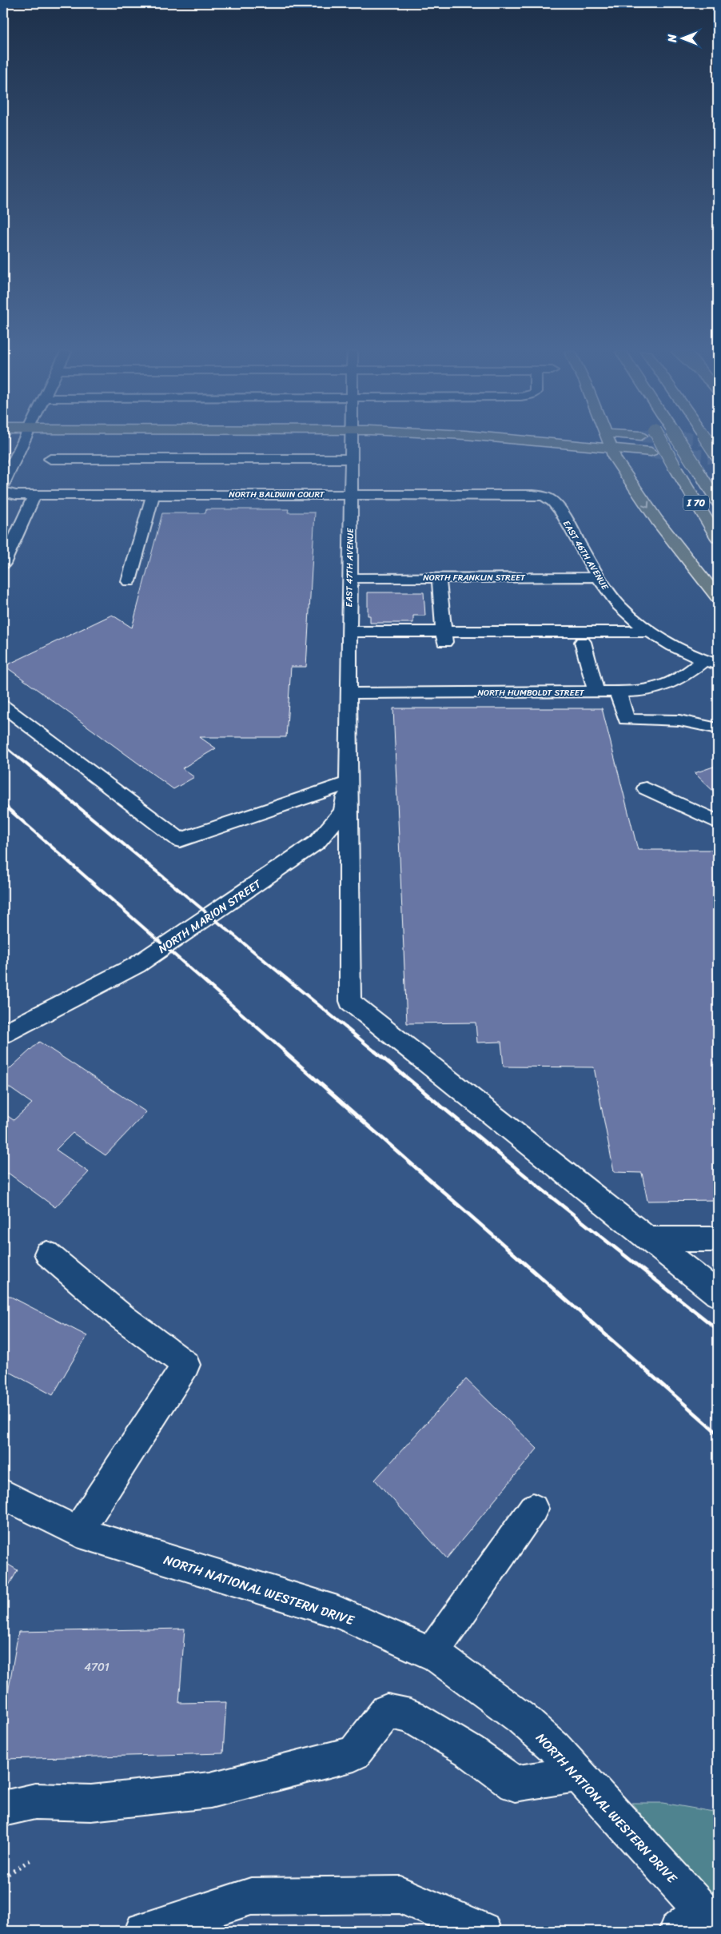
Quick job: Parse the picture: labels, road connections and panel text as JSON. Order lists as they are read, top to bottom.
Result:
{
  "streets": {
    "main road": ["I 70"],
    "street": [
      "NORTH BALDWIN COURT",
      "EAST 46TH AVENUE",
      "EAST 47TH AVENUE",
      "NORTH FRANKLIN STREET",
      "NORTH HUMBOLDT STREET",
      "NORTH MARION STREET",
      "NORTH NATIONAL WESTERN DRIVE"
    ]
  },
  "crossings": [
    ["NORTH BALDWIN COURT", "EAST 46TH AVENUE"],
    ["NORTH BALDWIN COURT", "EAST 47TH AVENUE"],
    ["EAST 46TH AVENUE", "NORTH FRANKLIN STREET"],
    ["EAST 46TH AVENUE", "NORTH HUMBOLDT STREET"],
    ["EAST 47TH AVENUE", "NORTH FRANKLIN STREET"],
    ["EAST 47TH AVENUE", "NORTH HUMBOLDT STREET"],
    ["EAST 47TH AVENUE", "NORTH MARION STREET"]
  ],
  "house_numbers": ["4701"],
  "north": "left"
}
